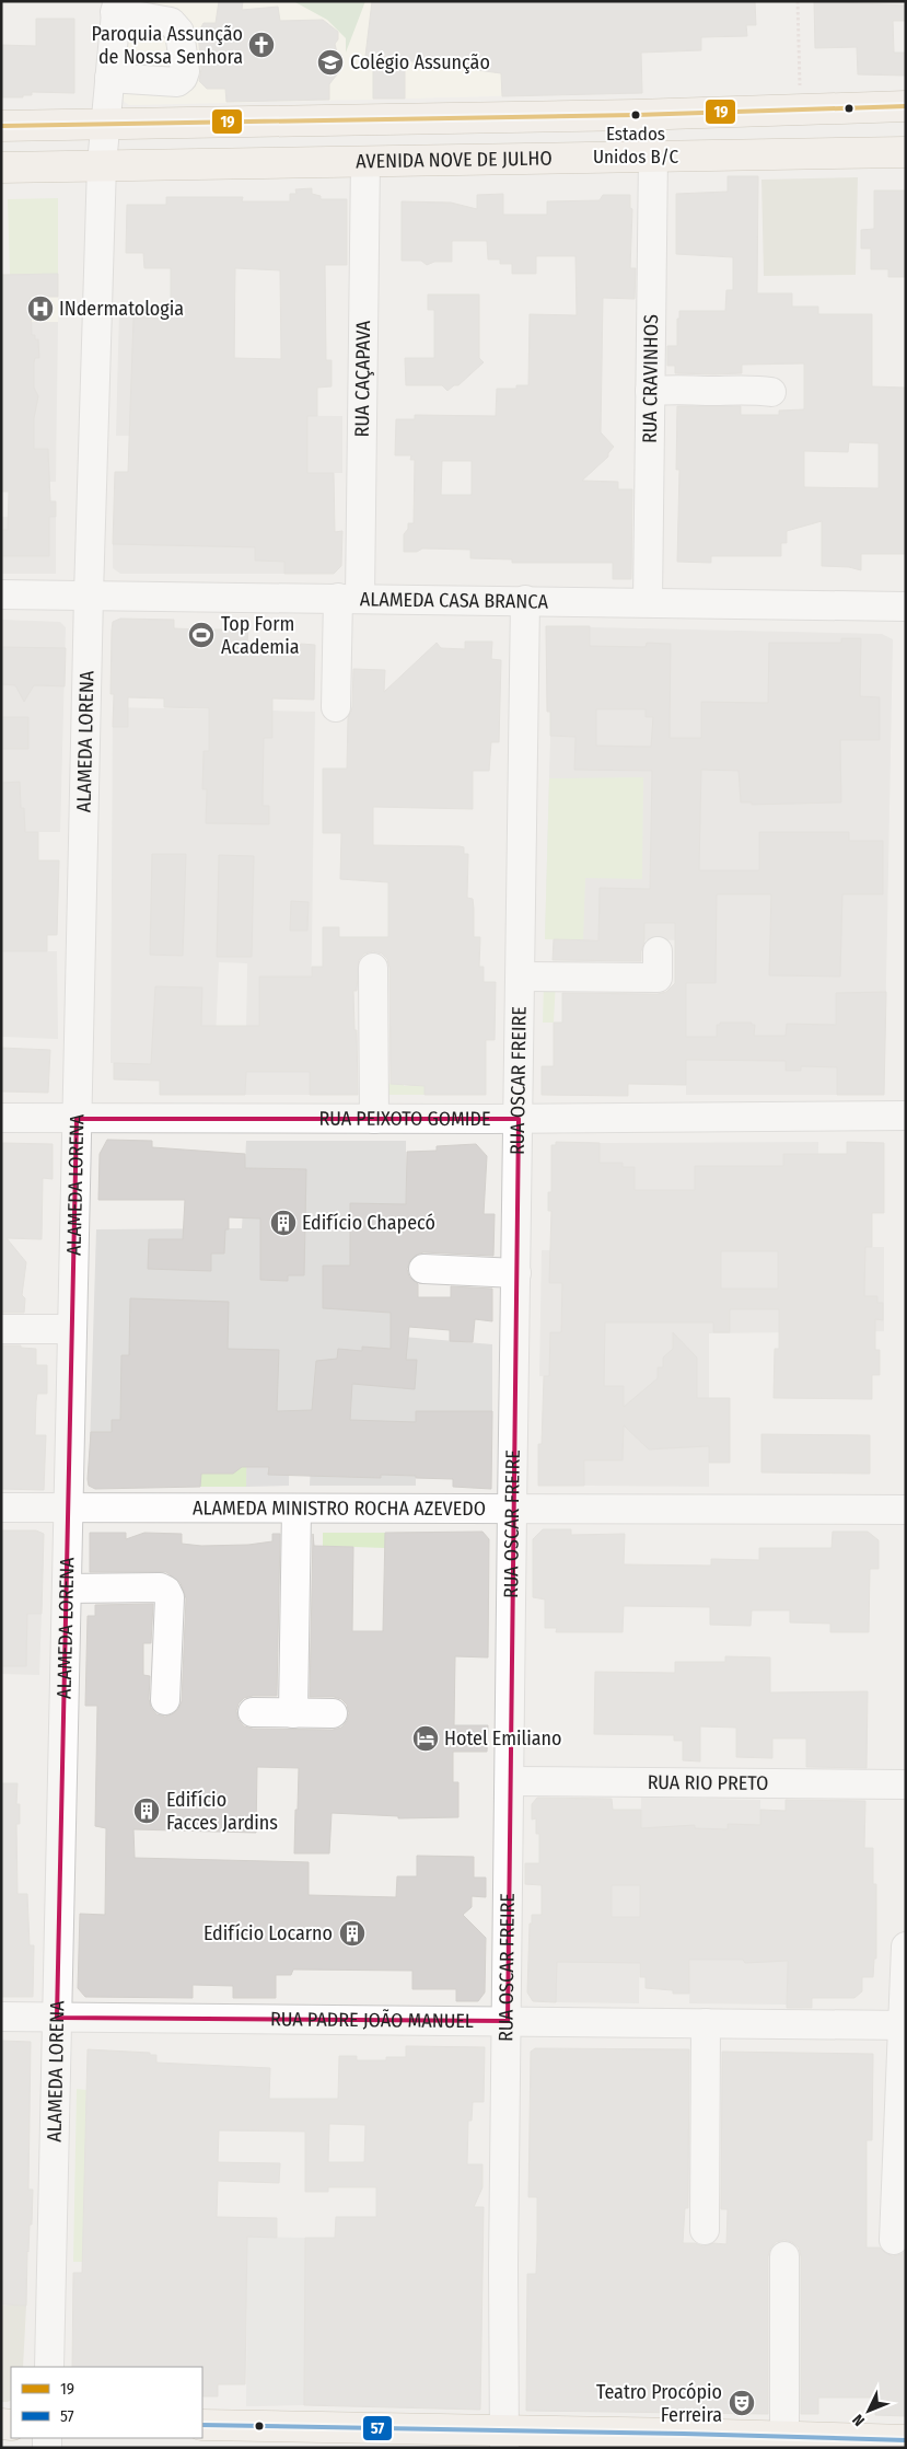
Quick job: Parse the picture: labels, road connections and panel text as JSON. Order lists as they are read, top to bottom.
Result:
{
  "streets": {
    "main road": ["AVENIDA NOVE DE JULHO"],
    "street": [
      "RUA CAÇAPAVA",
      "RUA CRAVINHOS",
      "ALAMEDA CASA BRANCA",
      "ALAMEDA LORENA",
      "RUA OSCAR FREIRE",
      "RUA PEIXOTO GOMIDE",
      "ALAMEDA MINISTRO ROCHA AZEVEDO",
      "RUA RIO PRETO",
      "RUA PADRE JOÃO MANUEL"
    ]
  },
  "crossings": [
    ["AVENIDA NOVE DE JULHO", "RUA CAÇAPAVA"],
    ["AVENIDA NOVE DE JULHO", "RUA CRAVINHOS"],
    ["AVENIDA NOVE DE JULHO", "ALAMEDA LORENA"],
    ["RUA CAÇAPAVA", "ALAMEDA CASA BRANCA"],
    ["RUA CRAVINHOS", "ALAMEDA CASA BRANCA"],
    ["ALAMEDA CASA BRANCA", "ALAMEDA LORENA"],
    ["ALAMEDA CASA BRANCA", "RUA OSCAR FREIRE"],
    ["ALAMEDA LORENA", "RUA PEIXOTO GOMIDE"],
    ["ALAMEDA LORENA", "ALAMEDA MINISTRO ROCHA AZEVEDO"],
    ["ALAMEDA LORENA", "RUA PADRE JOÃO MANUEL"],
    ["RUA OSCAR FREIRE", "RUA PEIXOTO GOMIDE"],
    ["RUA OSCAR FREIRE", "ALAMEDA MINISTRO ROCHA AZEVEDO"],
    ["RUA OSCAR FREIRE", "RUA RIO PRETO"],
    ["RUA OSCAR FREIRE", "RUA PADRE JOÃO MANUEL"]
  ],
  "places": {
    "church": ["Paroquia Assunção de Nossa Senhora"],
    "school or university": ["Colégio Assunção"],
    "other": ["Estados Unidos B/C"],
    "hospital": ["INdermatologia"],
    "sports": ["Top Form Academia"],
    "building": ["Edifício Chapecó", "Edifício Facces Jardins", "Edifício Locarno"],
    "hotel": ["Hotel Emiliano"],
    "theatre": ["Teatro Procópio Ferreira"]
  },
  "lines": ["transit line 19", "transit line 57"],
  "legend": ["19", "57"],
  "north": "bottom left"
}
